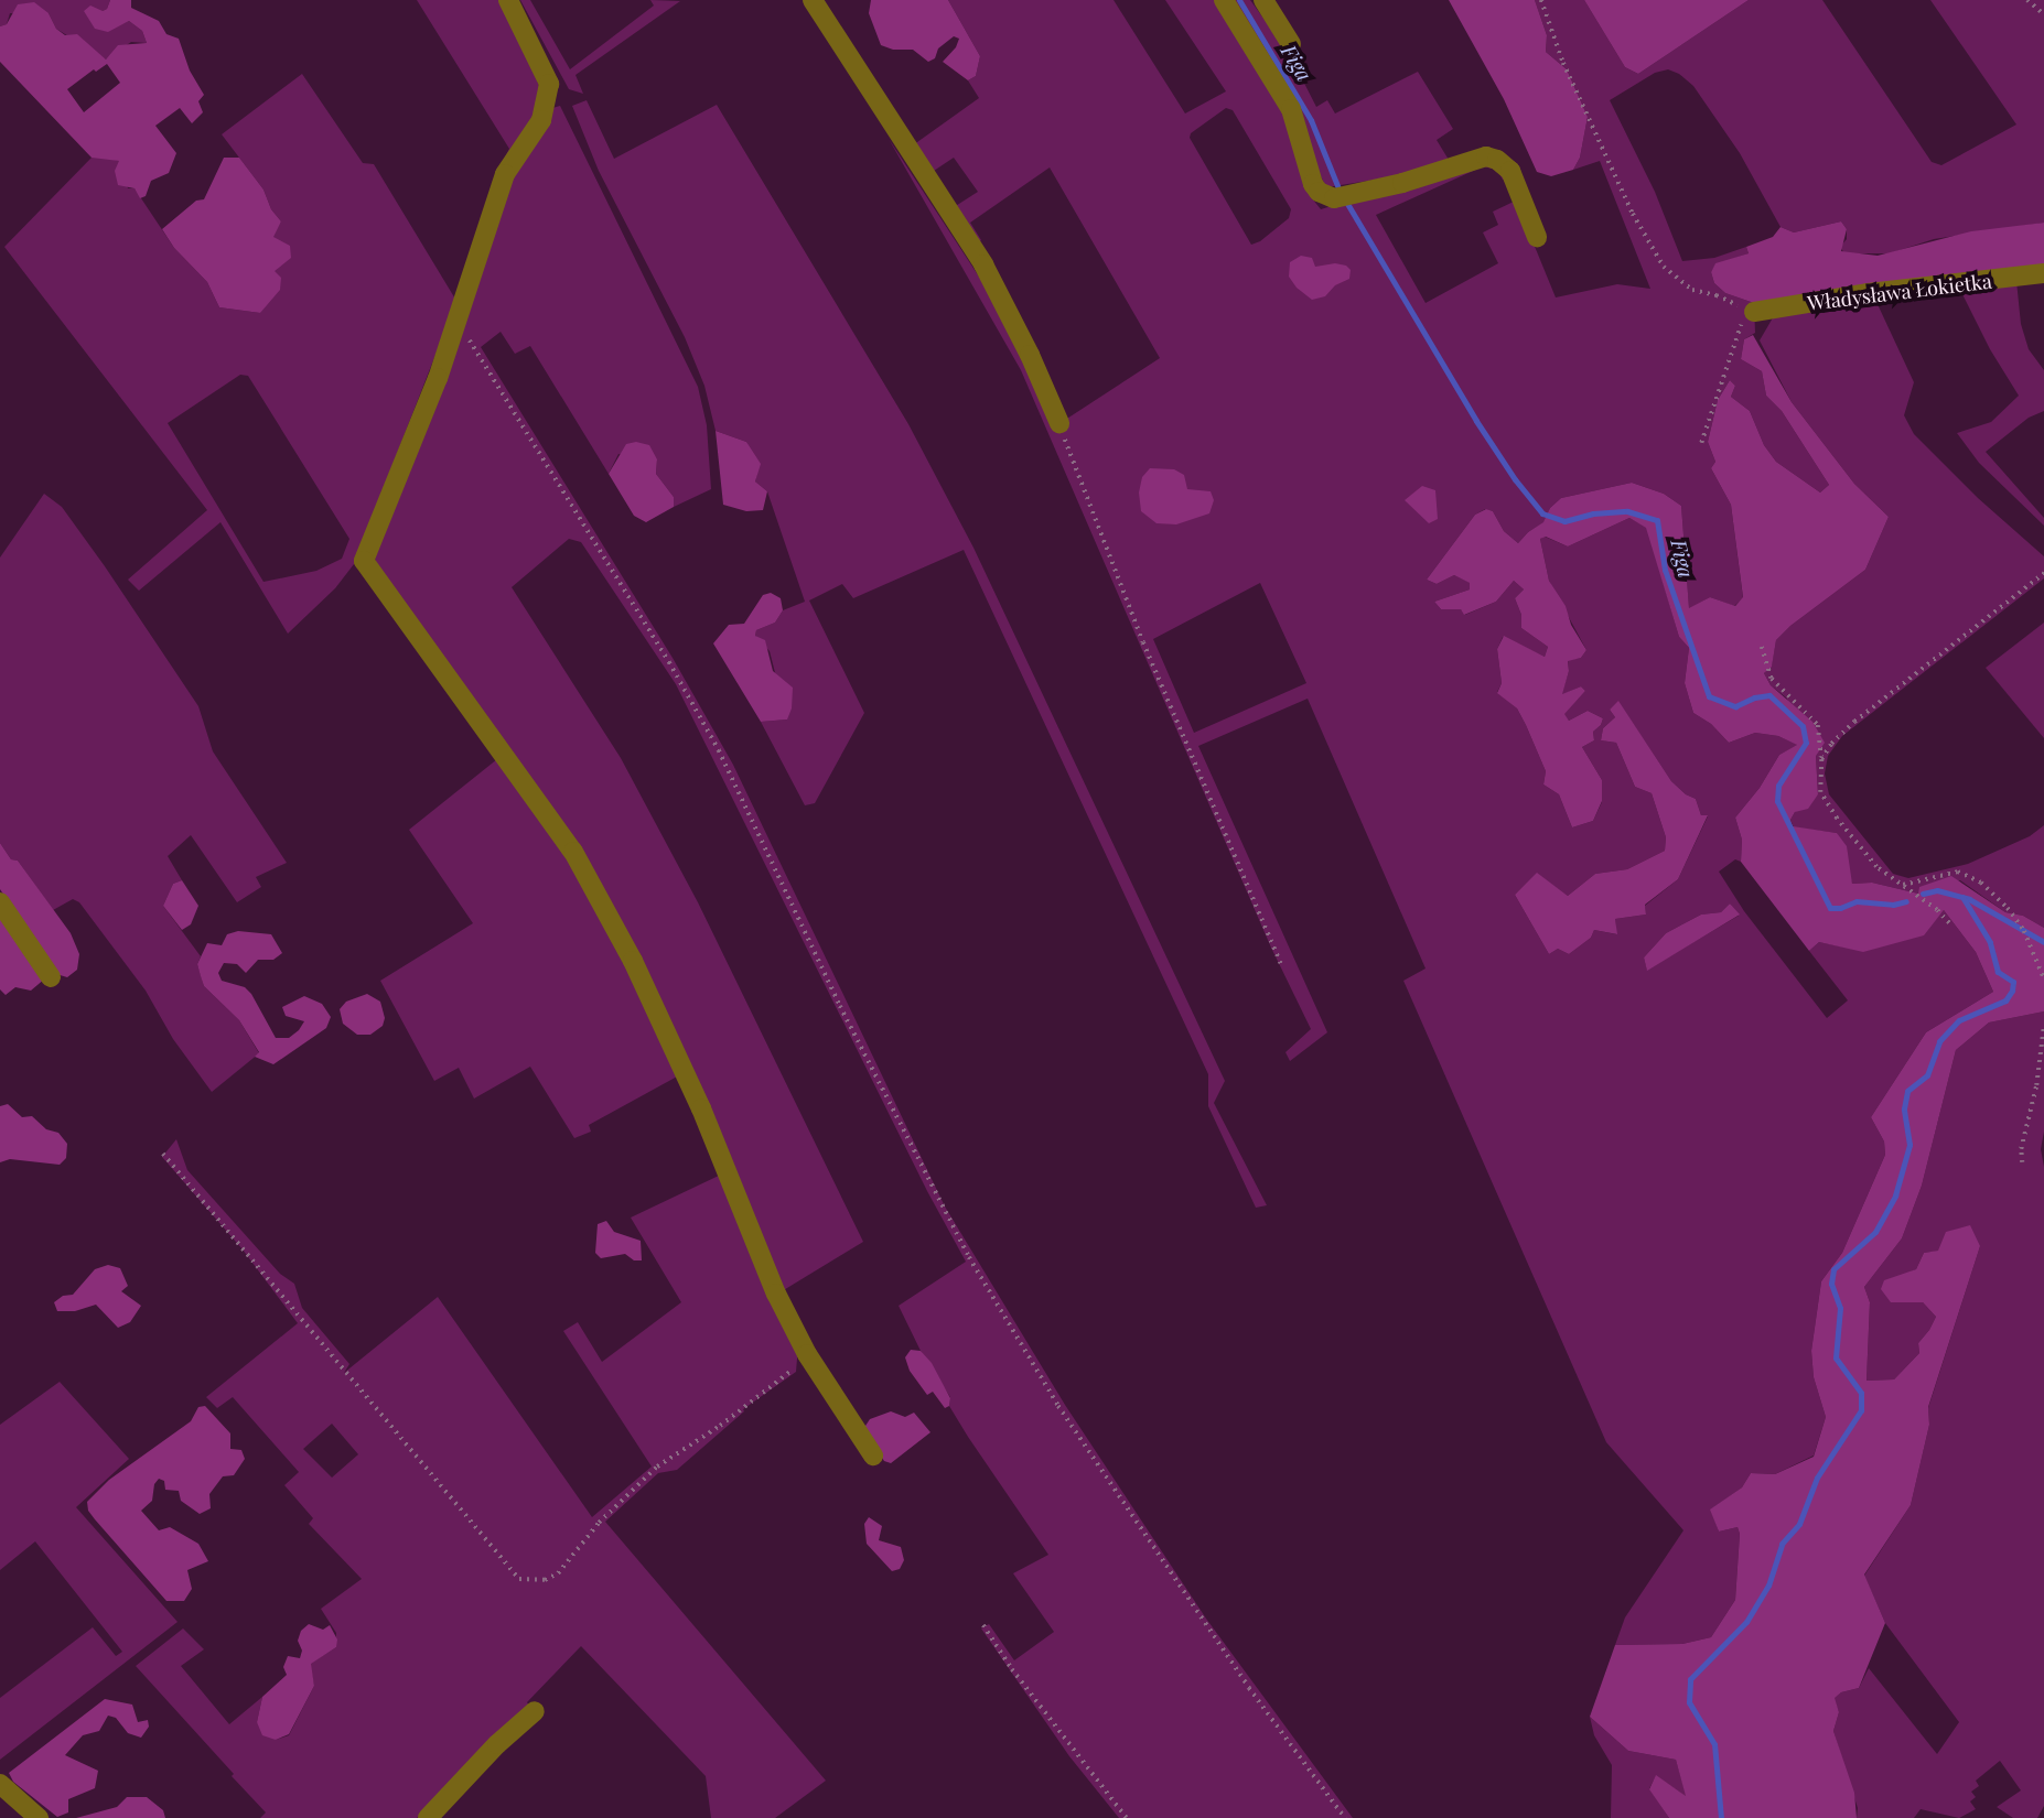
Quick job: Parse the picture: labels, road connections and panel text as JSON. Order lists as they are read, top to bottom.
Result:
{
  "streets": {
    "street": ["Władysława Łokietka"]
  },
  "water": ["Figa"]
}
